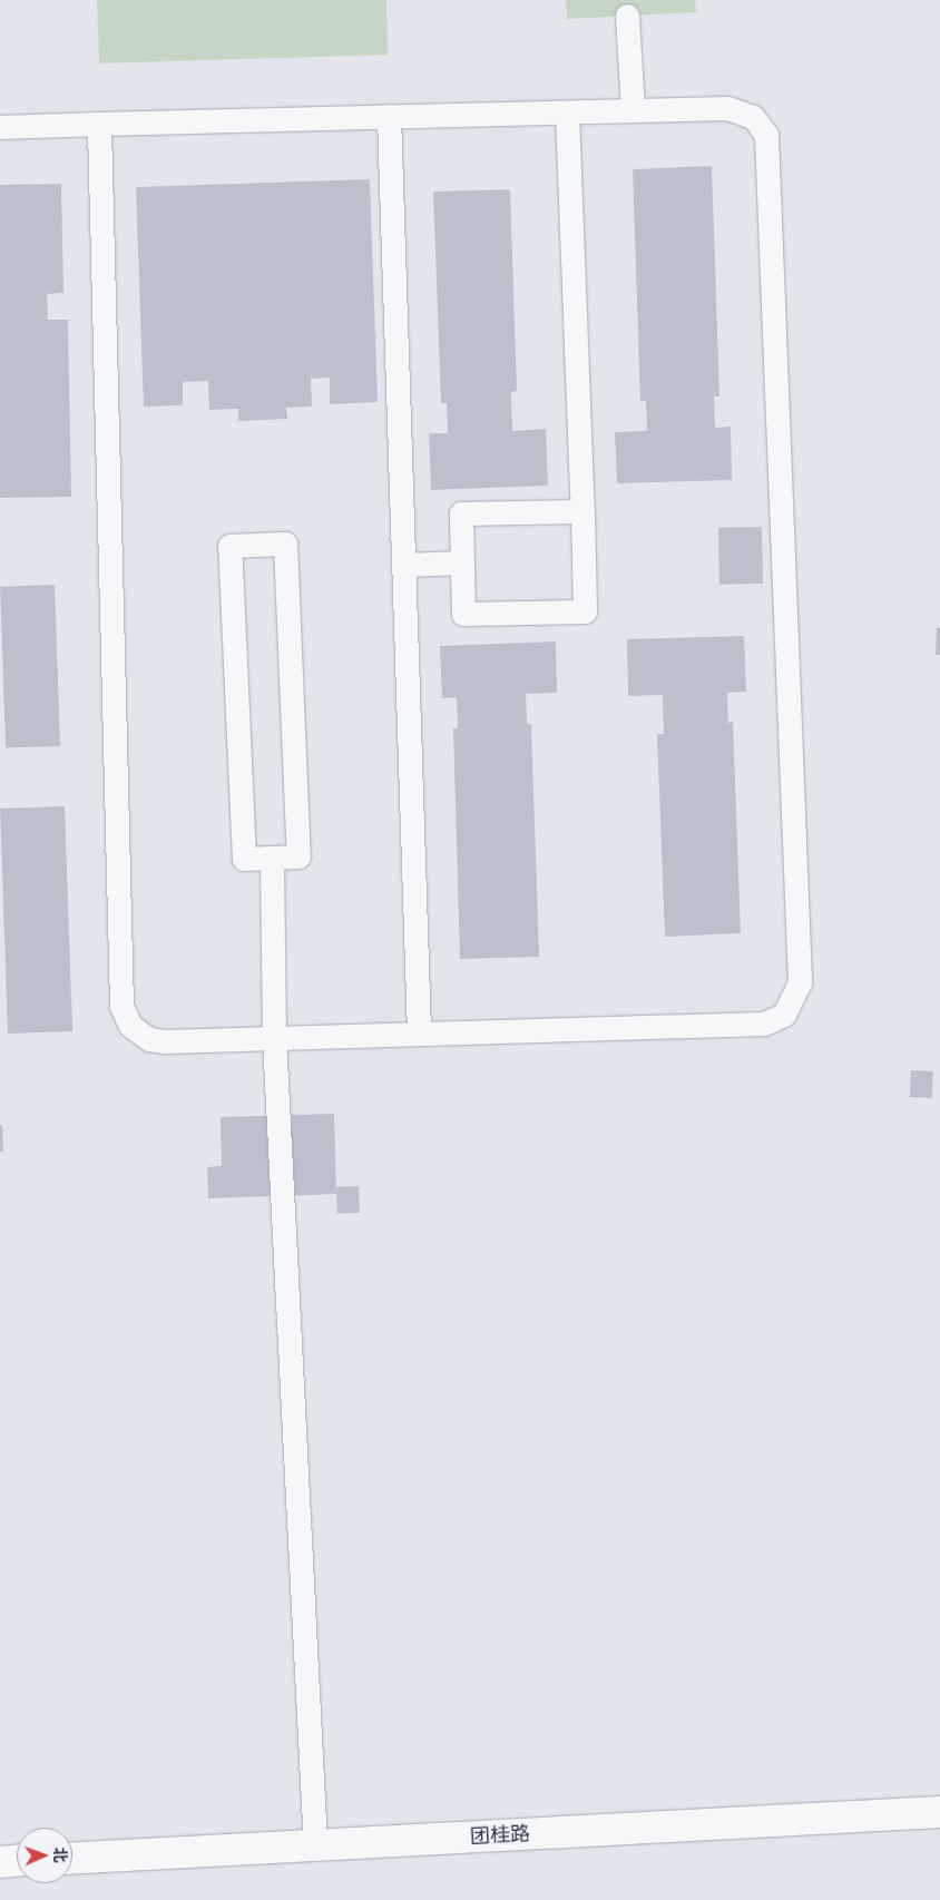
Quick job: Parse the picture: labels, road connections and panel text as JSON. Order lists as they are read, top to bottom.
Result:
{
  "streets": {
    "street": ["团桂路"]
  },
  "north": "right"
}
